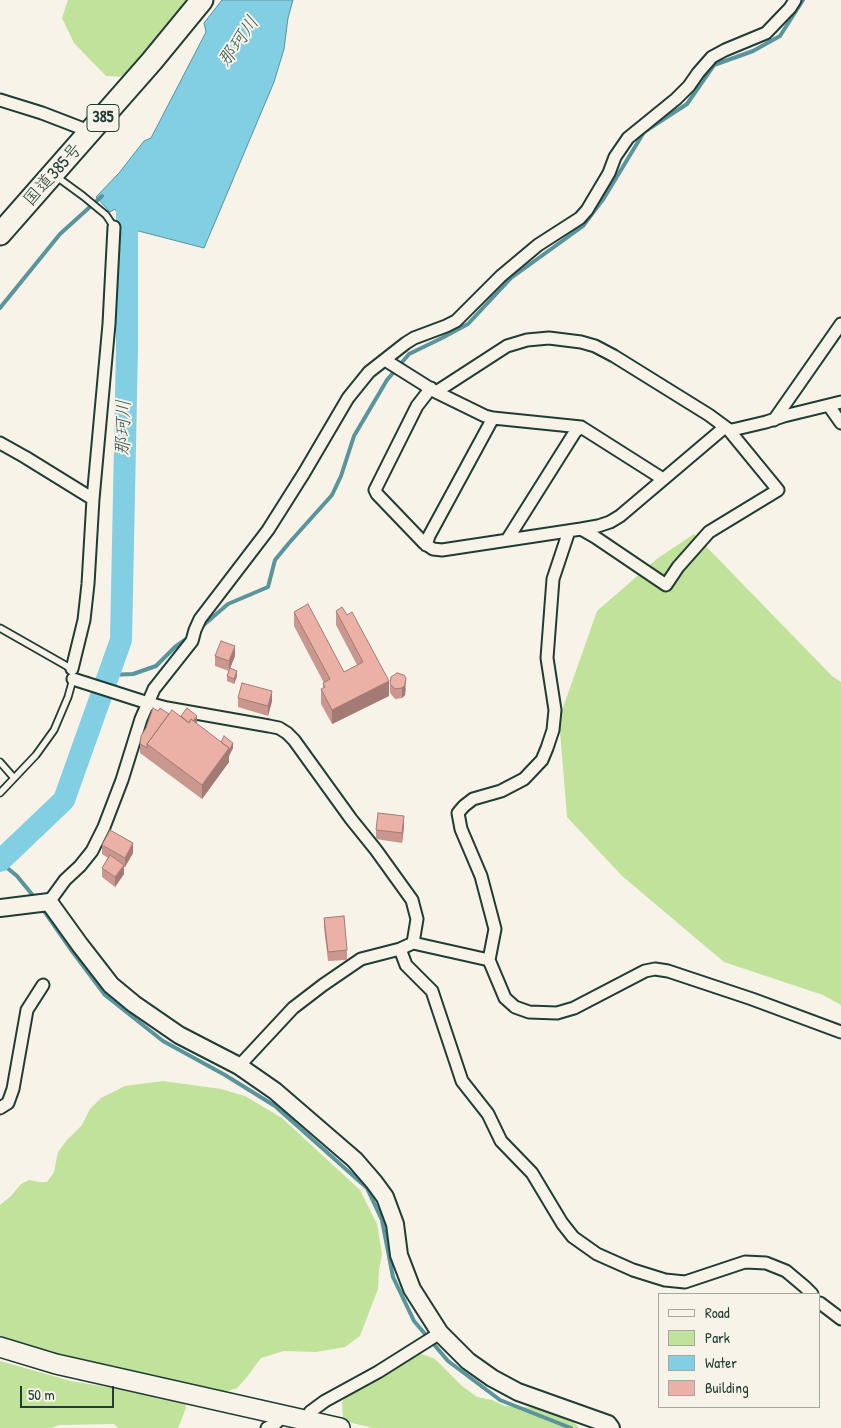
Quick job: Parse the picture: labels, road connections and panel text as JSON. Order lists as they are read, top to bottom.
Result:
{
  "streets": {
    "highway": ["385", "国道385号"]
  },
  "water": ["那珂川"],
  "legend": [
    "Road",
    "Park",
    "Water",
    "Building"
  ],
  "scale_bar": "50 m"
}
